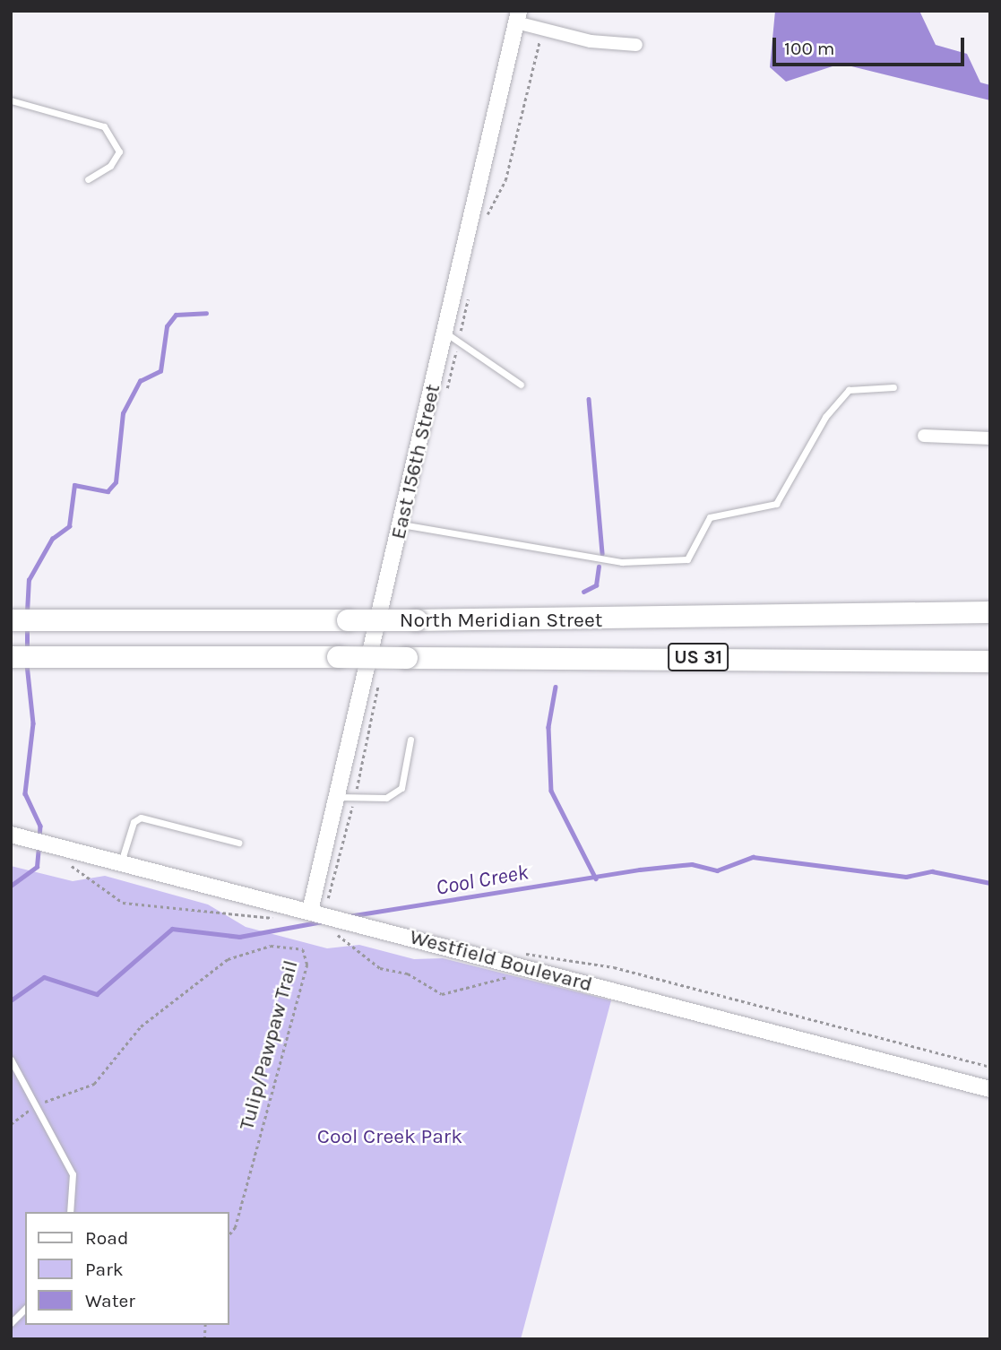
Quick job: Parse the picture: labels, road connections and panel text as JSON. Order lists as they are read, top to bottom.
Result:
{
  "streets": {
    "highway": ["North Meridian Street", "US 31"],
    "street": ["East 156th Street", "Westfield Boulevard"],
    "path": ["Tulip/Pawpaw Trail"]
  },
  "crossings": [
    ["East 156th Street", "Westfield Boulevard"]
  ],
  "water": ["Cool Creek"],
  "parks": ["Cool Creek Park"],
  "legend": ["Road", "Park", "Water"],
  "scale_bar": "100 m"
}
